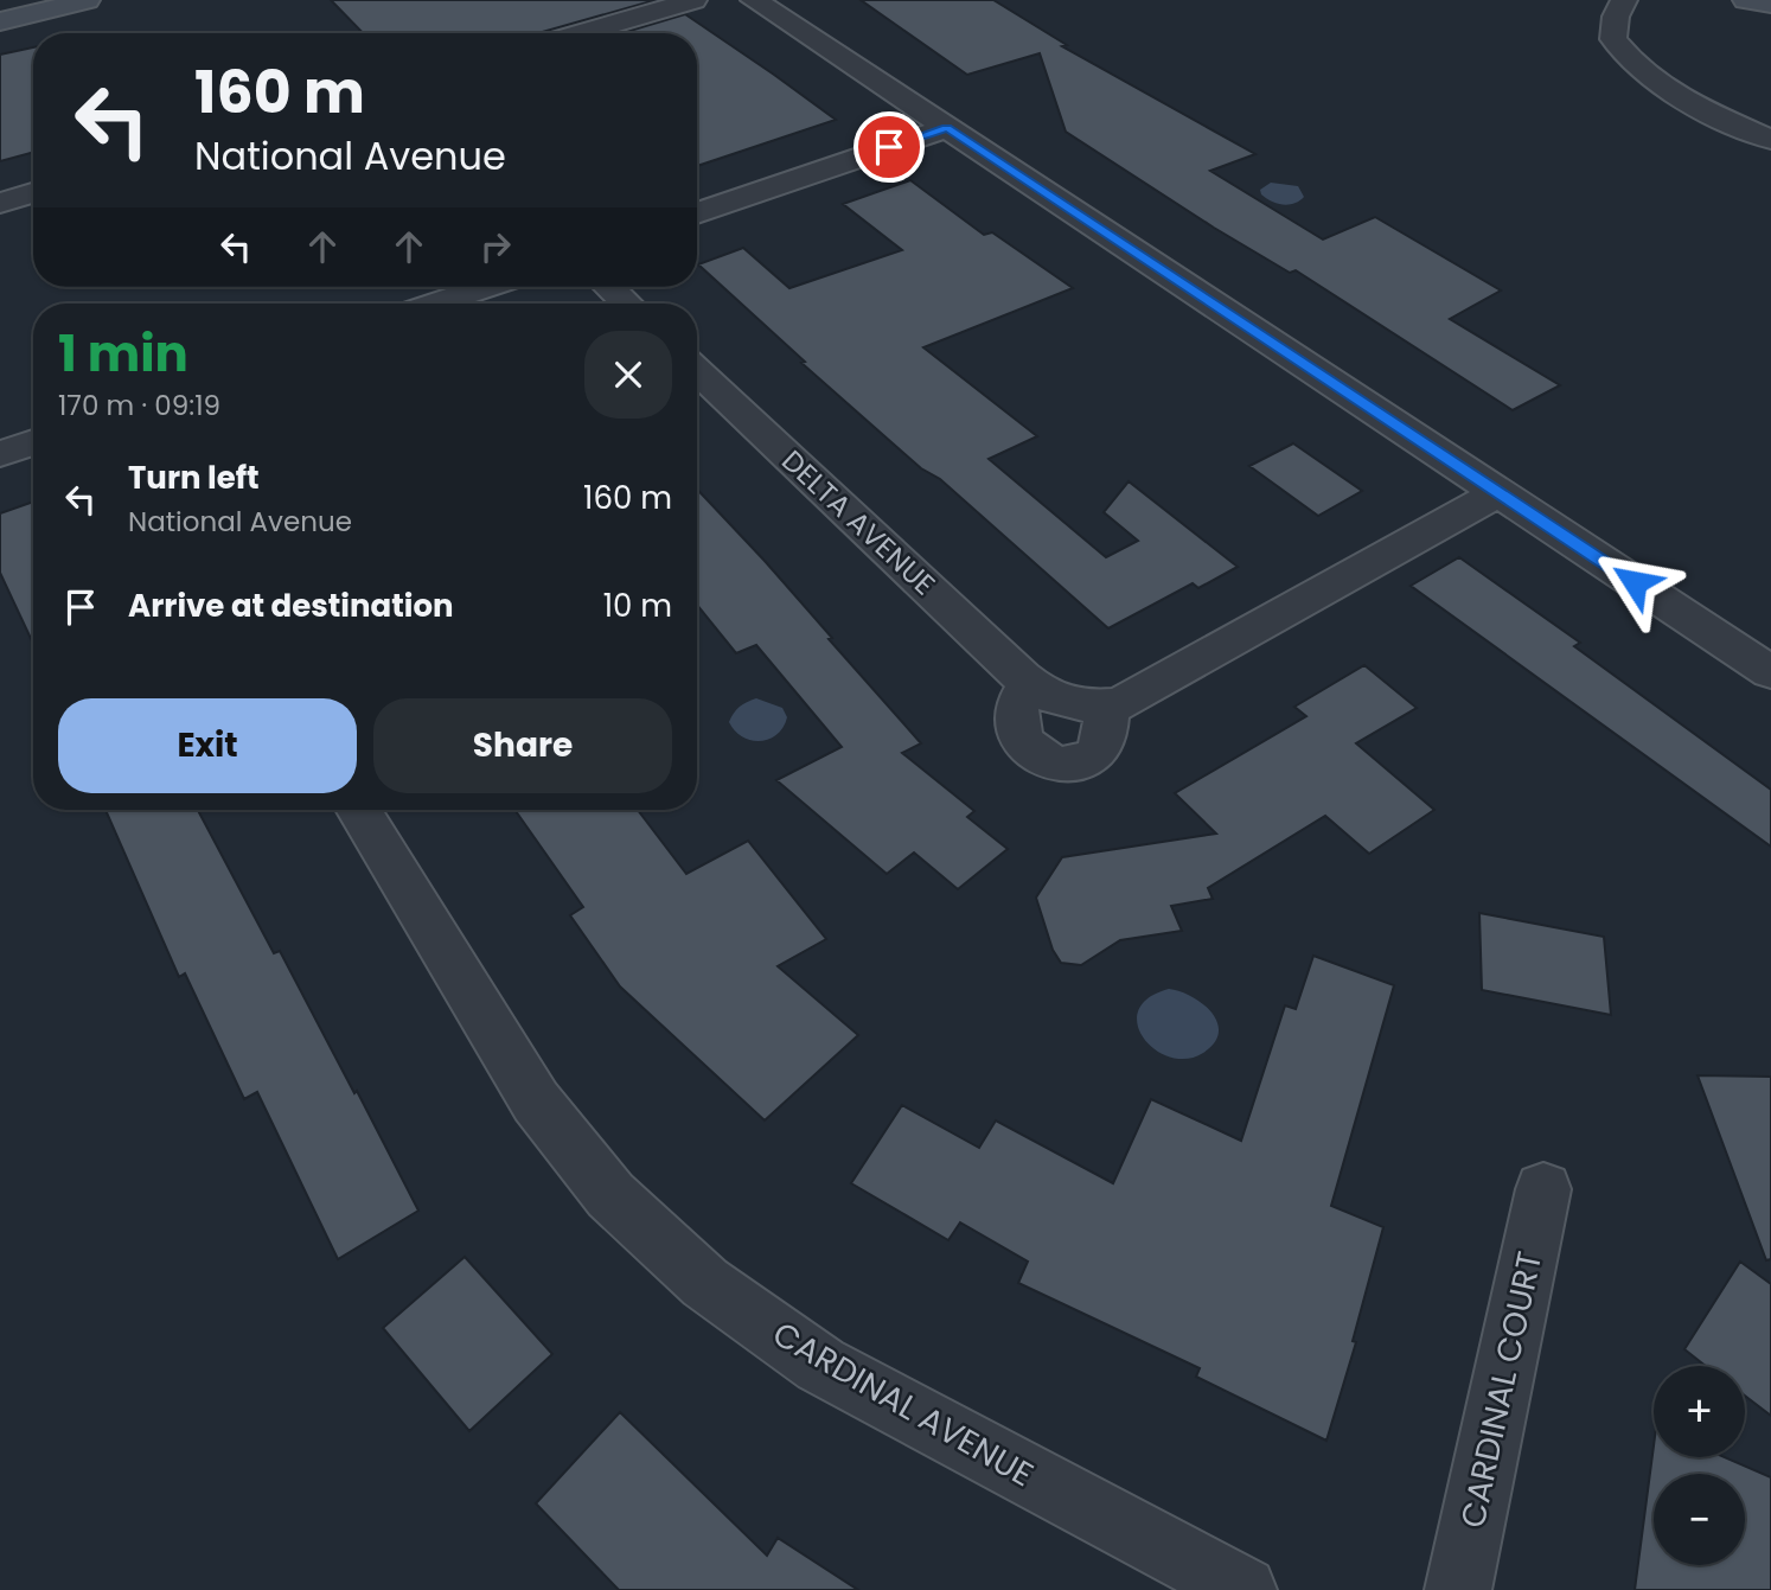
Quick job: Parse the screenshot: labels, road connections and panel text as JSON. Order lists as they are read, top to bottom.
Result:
{
  "streets": {
    "street": ["DELTA AVENUE", "CARDINAL COURT", "CARDINAL AVENUE"]
  },
  "page": {
    "turn": ["160 m", "National Avenue"],
    "heading": ["1 min", "170 m · 09:19"],
    "list": [
      {
        "name": "Turn left",
        "note": "National Avenue",
        "value": "160 m"
      },
      {
        "name": "Arrive at destination",
        "value": "10 m"
      }
    ],
    "buttons": ["Exit", "Share"],
    "map_buttons": ["+", "−"]
  }
}
